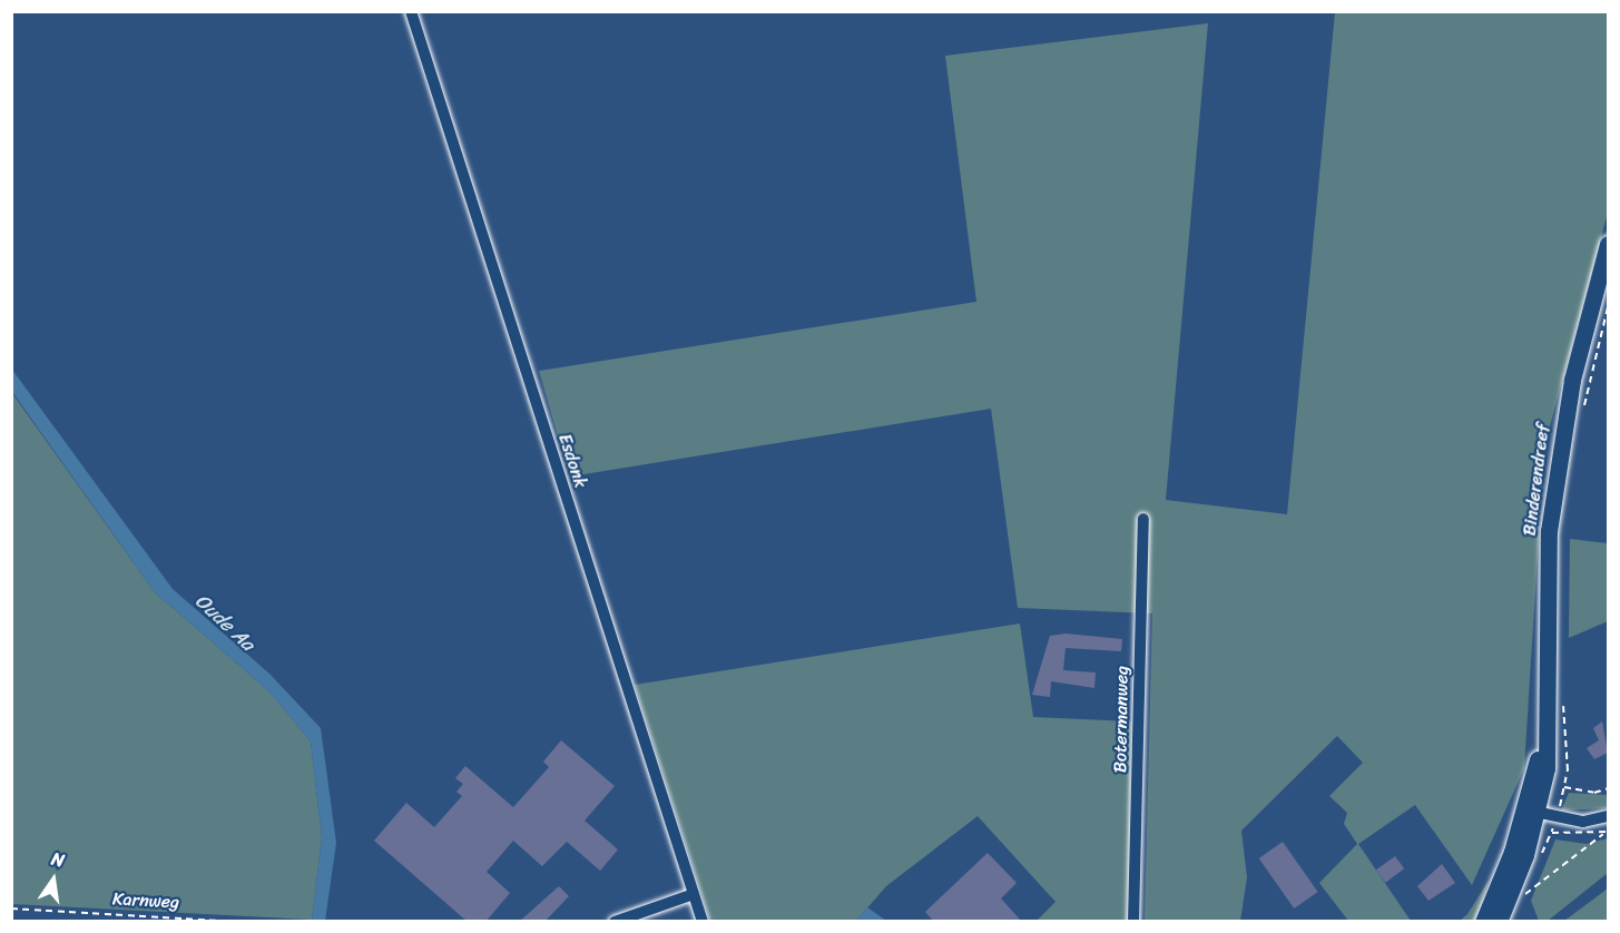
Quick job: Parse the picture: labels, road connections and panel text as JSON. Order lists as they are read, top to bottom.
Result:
{
  "streets": {
    "main road": ["Binderendreef"],
    "street": ["Esdonk", "Botermanweg"],
    "path": ["Karnweg"]
  },
  "water": ["Oude Aa"],
  "north": "top"
}
